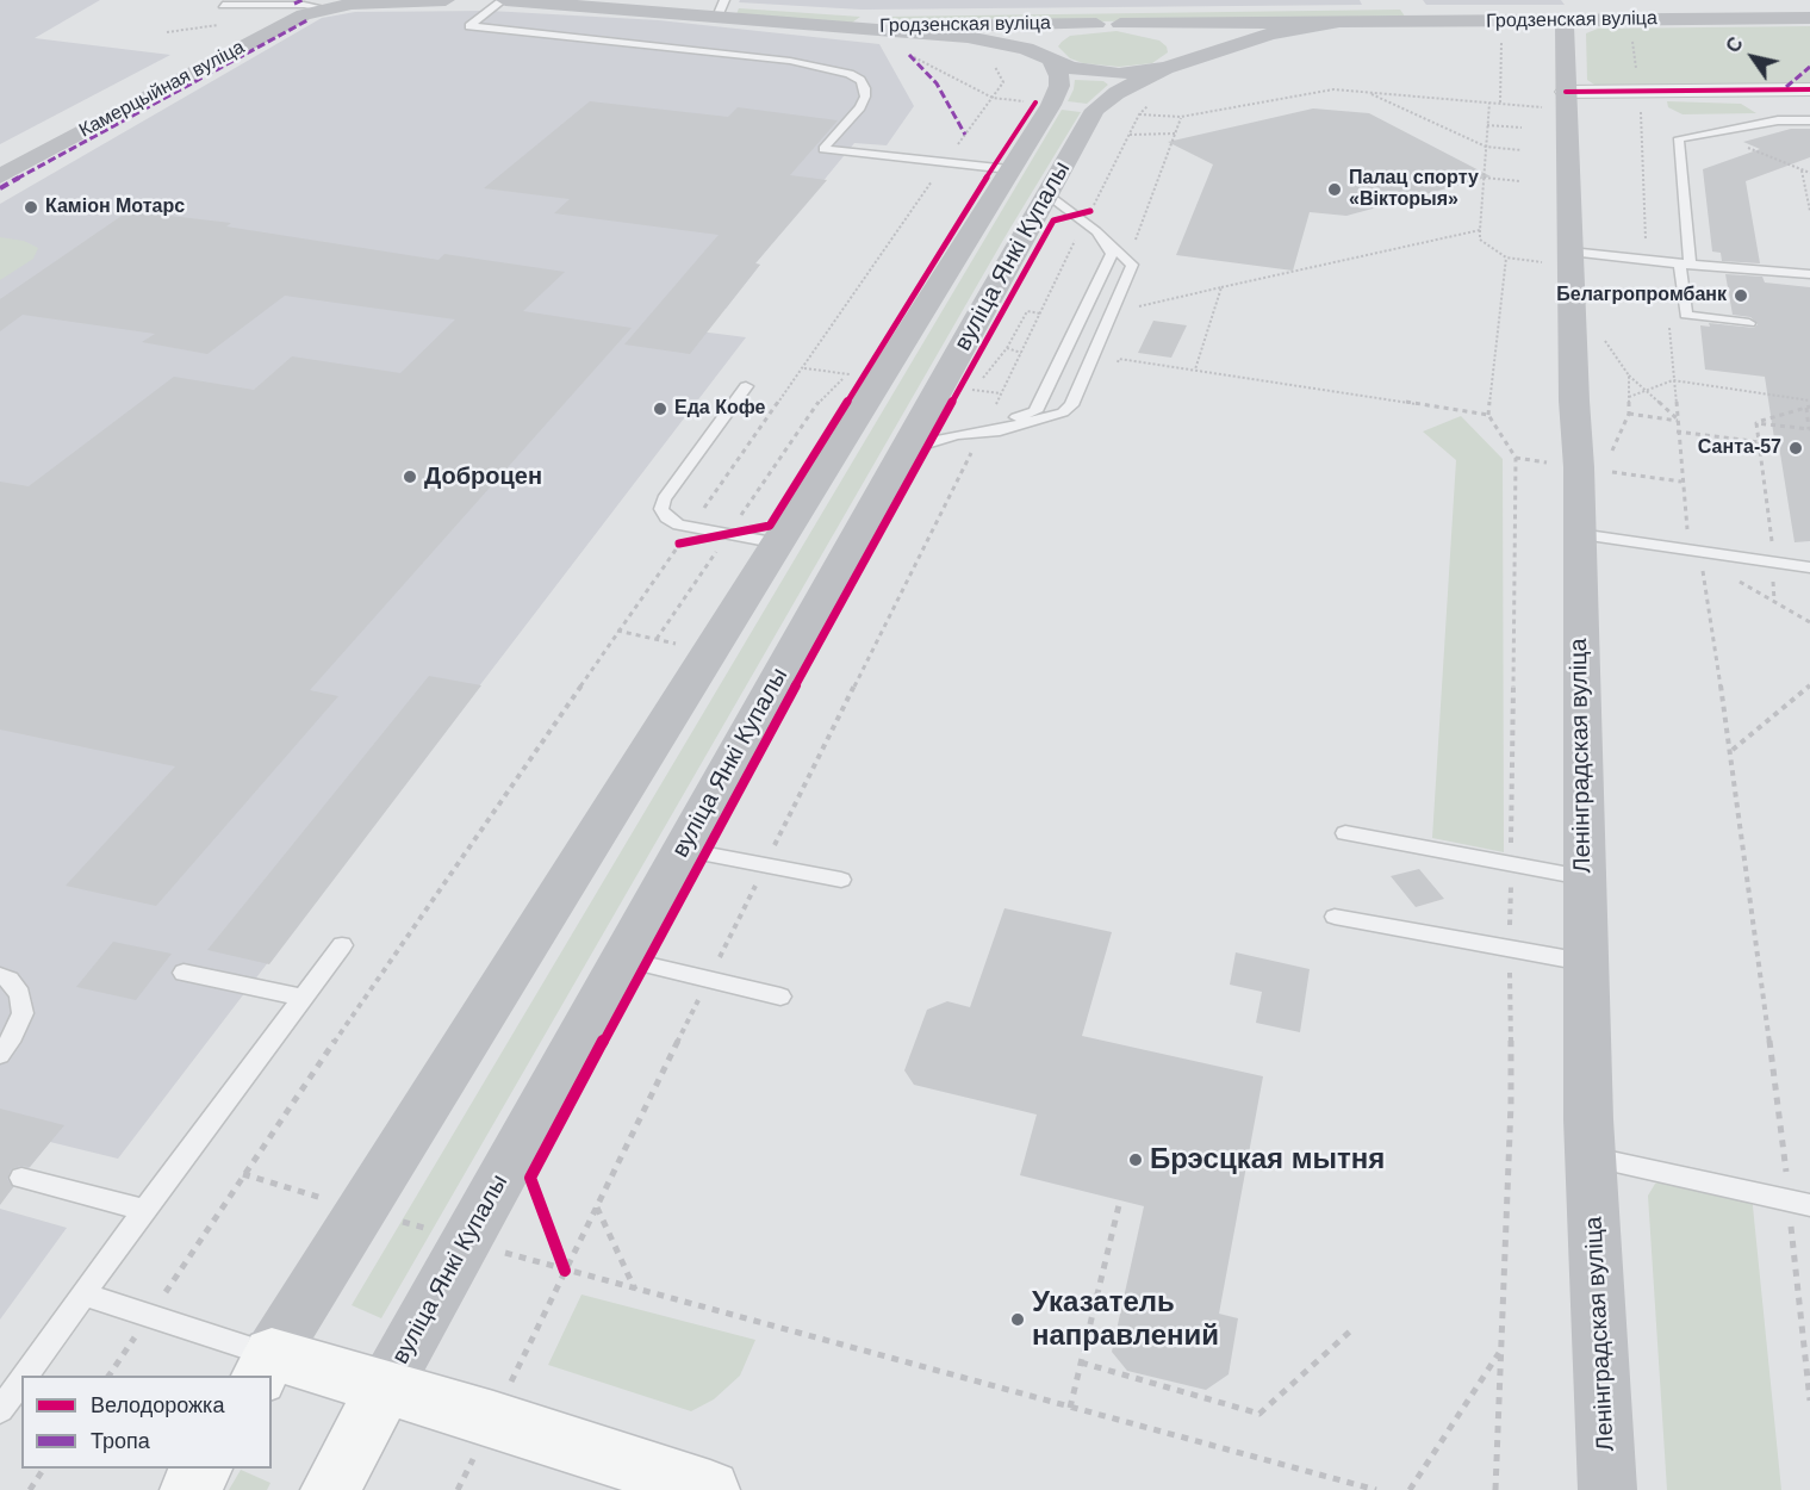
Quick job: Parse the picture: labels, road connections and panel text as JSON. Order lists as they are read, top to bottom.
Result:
{
  "streets": {
    "main road": [
      "Гродзенская вуліца",
      "Камерцыйная вуліца",
      "вуліца Янкі Купалы",
      "Ленінградская вуліца"
    ]
  },
  "crossings": [
    ["Гродзенская вуліца", "вуліца Янкі Купалы"],
    ["Гродзенская вуліца", "Ленінградская вуліца"]
  ],
  "places": [
    "Палац спорту «Вікторыя»",
    "Каміон Мотарс",
    "Белагропромбанк",
    "Еда Кофе",
    "Санта-57",
    "Доброцен",
    "Брэсцкая мытня",
    "Указатель направлений"
  ],
  "legend": ["Велодорожка", "Тропа"],
  "north": "top left"
}
